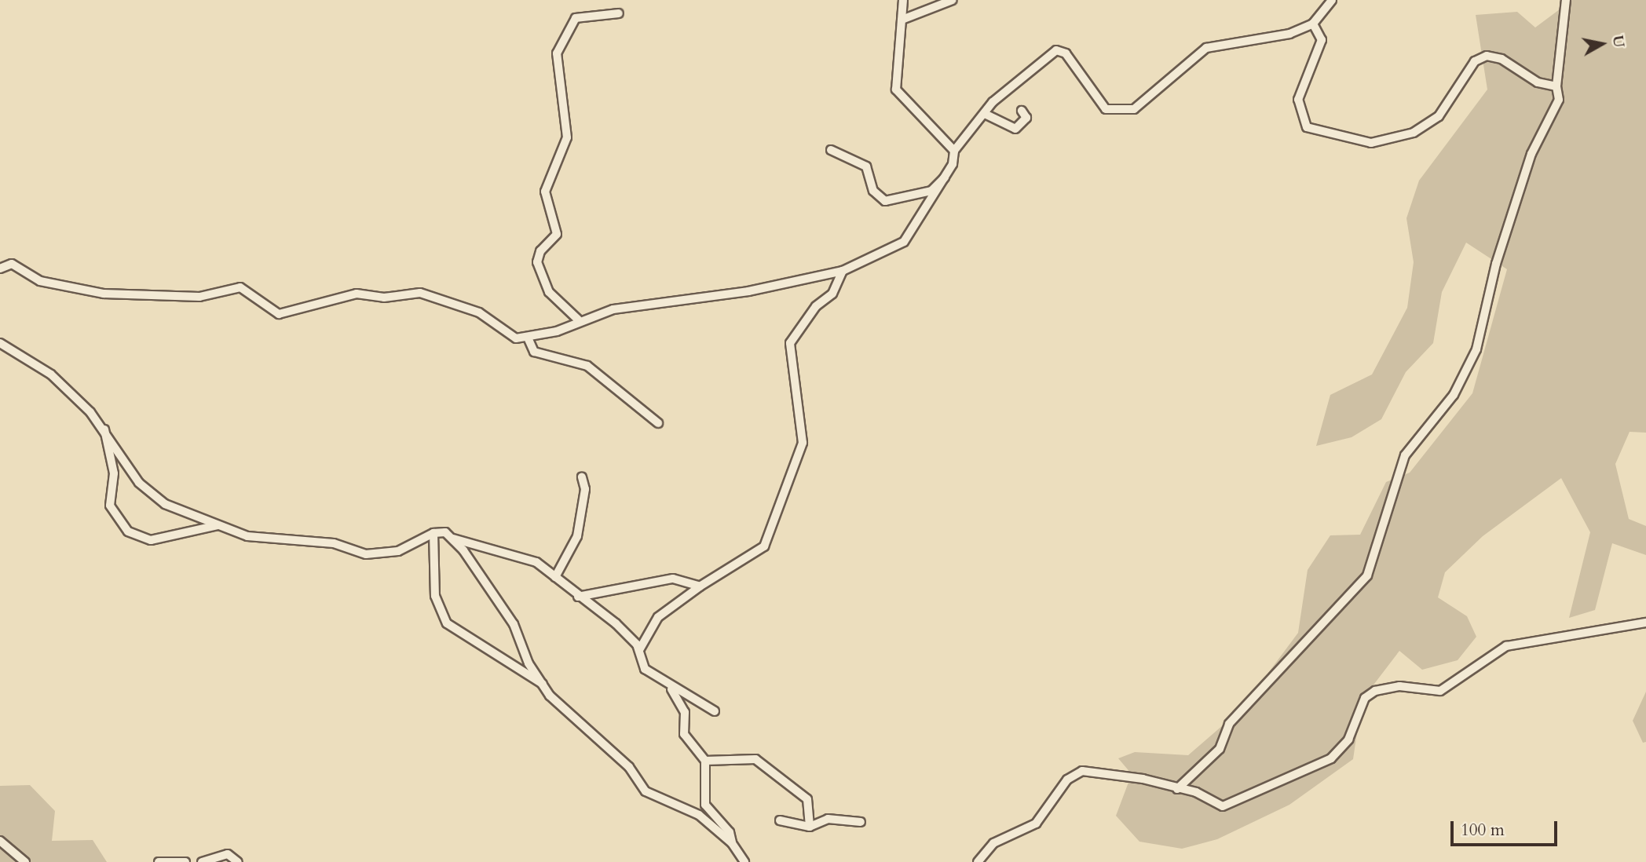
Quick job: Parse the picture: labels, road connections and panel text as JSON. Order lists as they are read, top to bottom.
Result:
{
  "scale_bar": "100 m",
  "north": "right"
}
